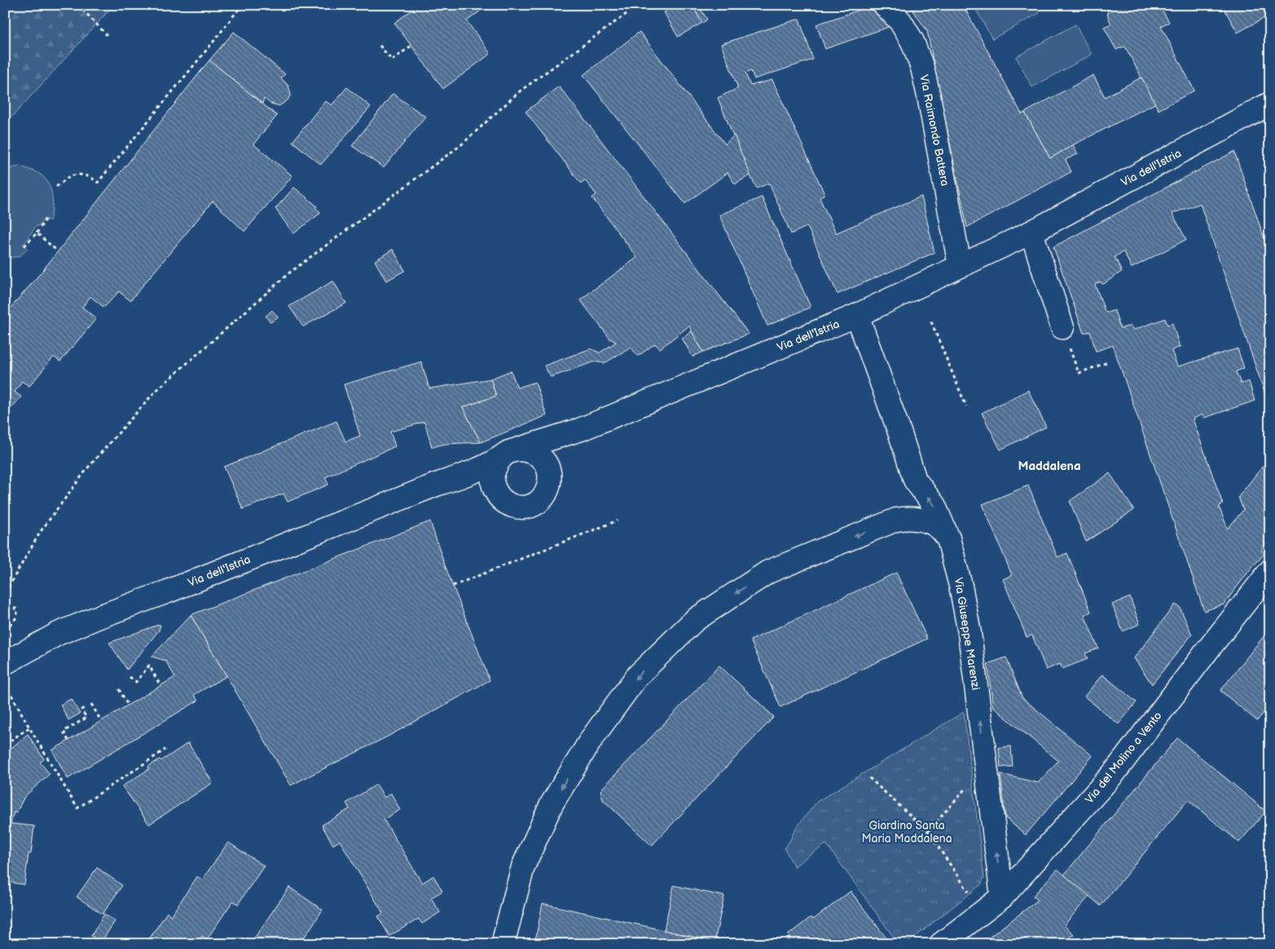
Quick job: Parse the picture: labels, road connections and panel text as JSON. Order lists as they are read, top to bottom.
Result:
{
  "streets": {
    "main road": [
      "Via Raimondo Battera",
      "Via dell'Istria",
      "Via Giuseppe Marenzi",
      "Via del Molino a Vento"
    ]
  },
  "crossings": [
    ["Via Raimondo Battera", "Via dell'Istria"],
    ["Via dell'Istria", "Via Giuseppe Marenzi"],
    ["Via Giuseppe Marenzi", "Via del Molino a Vento"]
  ],
  "one_way": ["Via Giuseppe Marenzi"],
  "districts": ["Maddalena"],
  "parks": ["Giardino Santa Maria Maddalena"]
}
